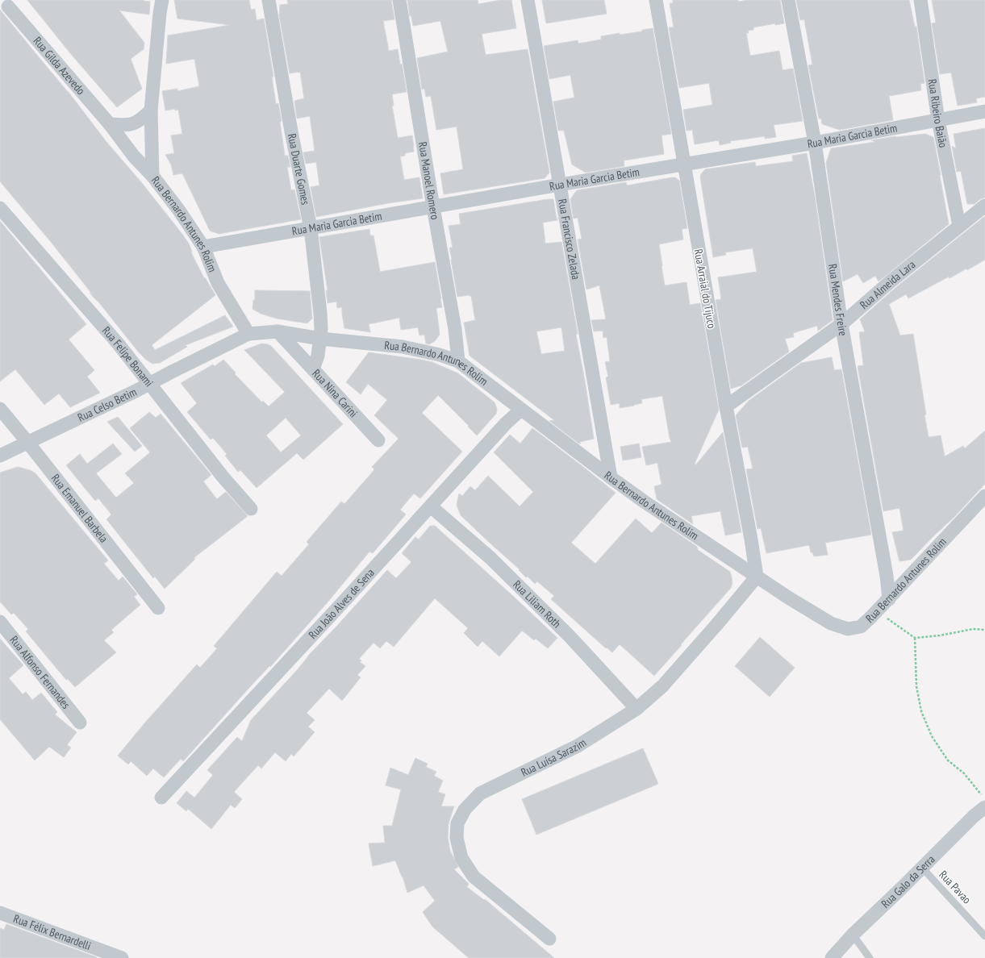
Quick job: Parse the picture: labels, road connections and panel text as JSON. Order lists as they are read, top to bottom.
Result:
{
  "streets": {
    "street": [
      "Rua Gilda Azevedo",
      "Rua Ribeiro Baião",
      "Rua Maria Garcia Betim",
      "Rua Duarte Gomes",
      "Rua Manoel Romero",
      "Rua Bernardo Antunes Rolim",
      "Rua Francisco Zelada",
      "Rua Almeida Lara",
      "Rua Arraial do Tijuco",
      "Rua Mendes Freire",
      "Rua Felipe Bonami",
      "Rua Nina Carini",
      "Rua Celso Betim",
      "Rua Emanuel Barbela",
      "Rua João Alves de Sena",
      "Rua Liliam Roth",
      "Rua Alfonso Fernandes",
      "Rua Luísa Sarazim",
      "Rua Galo da Serra",
      "Rua Félix Bernardelli"
    ],
    "lane": ["Rua Pavao"]
  },
  "crossings": [
    ["Rua Gilda Azevedo", "Rua Bernardo Antunes Rolim"],
    ["Rua Ribeiro Baião", "Rua Maria Garcia Betim"],
    ["Rua Ribeiro Baião", "Rua Almeida Lara"],
    ["Rua Maria Garcia Betim", "Rua Duarte Gomes"],
    ["Rua Maria Garcia Betim", "Rua Manoel Romero"],
    ["Rua Maria Garcia Betim", "Rua Bernardo Antunes Rolim"],
    ["Rua Maria Garcia Betim", "Rua Francisco Zelada"],
    ["Rua Maria Garcia Betim", "Rua Arraial do Tijuco"],
    ["Rua Maria Garcia Betim", "Rua Mendes Freire"],
    ["Rua Duarte Gomes", "Rua Bernardo Antunes Rolim"],
    ["Rua Duarte Gomes", "Rua Nina Carini"],
    ["Rua Manoel Romero", "Rua Bernardo Antunes Rolim"],
    ["Rua Bernardo Antunes Rolim", "Rua Francisco Zelada"],
    ["Rua Bernardo Antunes Rolim", "Rua Arraial do Tijuco"],
    ["Rua Bernardo Antunes Rolim", "Rua Mendes Freire"],
    ["Rua Bernardo Antunes Rolim", "Rua Nina Carini"],
    ["Rua Bernardo Antunes Rolim", "Rua Celso Betim"],
    ["Rua Bernardo Antunes Rolim", "Rua João Alves de Sena"],
    ["Rua Bernardo Antunes Rolim", "Rua Luísa Sarazim"],
    ["Rua Almeida Lara", "Rua Arraial do Tijuco"],
    ["Rua Almeida Lara", "Rua Mendes Freire"],
    ["Rua Arraial do Tijuco", "Rua Luísa Sarazim"],
    ["Rua Felipe Bonami", "Rua Celso Betim"],
    ["Rua Celso Betim", "Rua Emanuel Barbela"],
    ["Rua João Alves de Sena", "Rua Liliam Roth"],
    ["Rua Liliam Roth", "Rua Luísa Sarazim"],
    ["Rua Galo da Serra", "Rua Pavao"]
  ]
}
